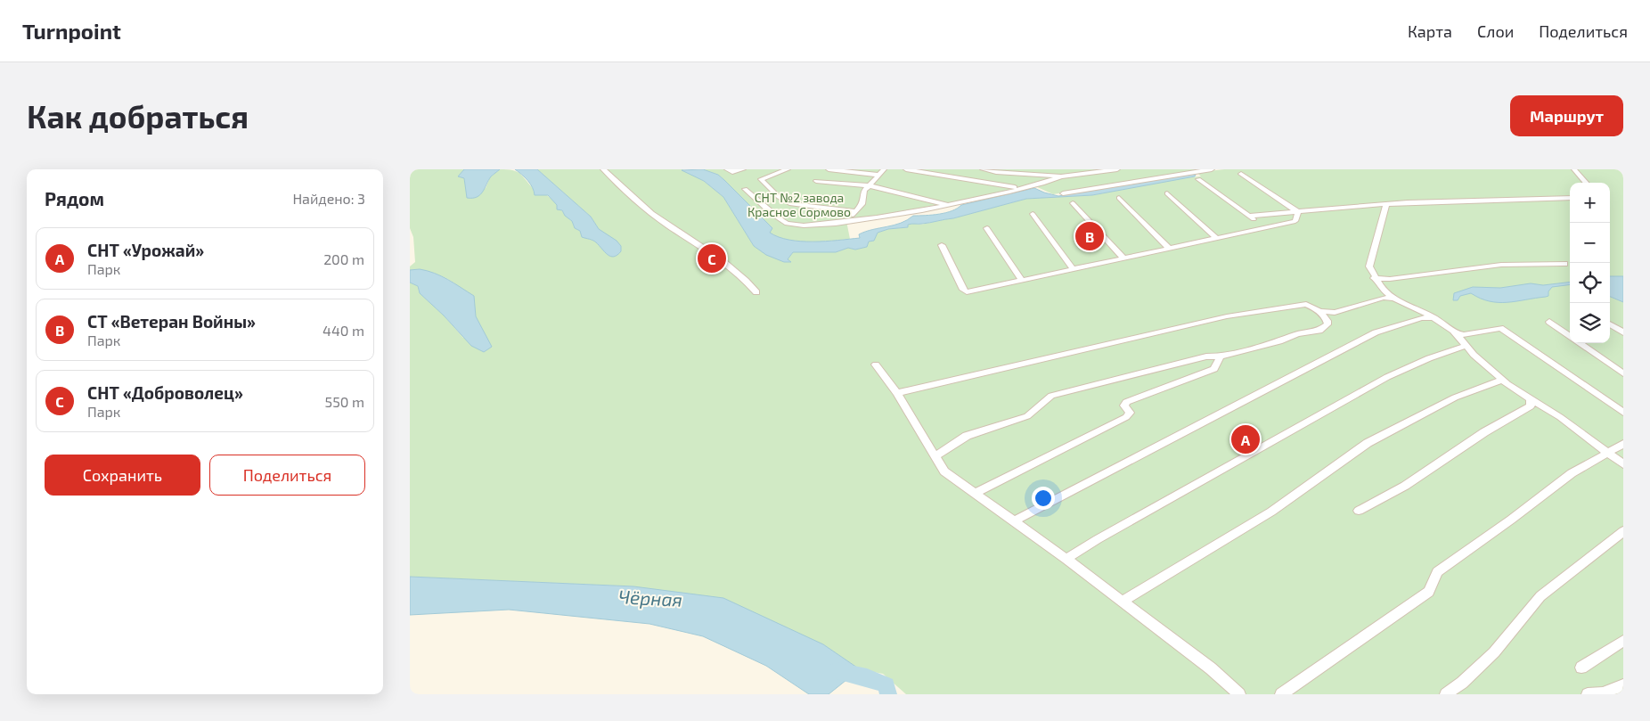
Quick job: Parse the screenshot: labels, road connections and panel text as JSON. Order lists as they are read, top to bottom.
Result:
{
  "water": ["Чёрная"],
  "parks": ["СНТ №2 завода Красное Сормово"],
  "page": {
    "header": "Turnpoint",
    "nav": ["Карта", "Слои", "Поделиться"],
    "buttons": [
      "Маршрут",
      ["Сохранить", "Поделиться"]
    ],
    "title": "Как добраться",
    "heading": ["Рядом", "Найдено: 3"],
    "map_buttons": ["+", "−"],
    "pins": ["B", "C", "A"],
    "list": [
      {
        "mark": "A",
        "name": "СНТ «Урожай»",
        "note": "Парк",
        "value": "200 m"
      },
      {
        "mark": "B",
        "name": "СТ «Ветеран Войны»",
        "note": "Парк",
        "value": "440 m"
      },
      {
        "mark": "C",
        "name": "СНТ «Доброволец»",
        "note": "Парк",
        "value": "550 m"
      }
    ]
  }
}
